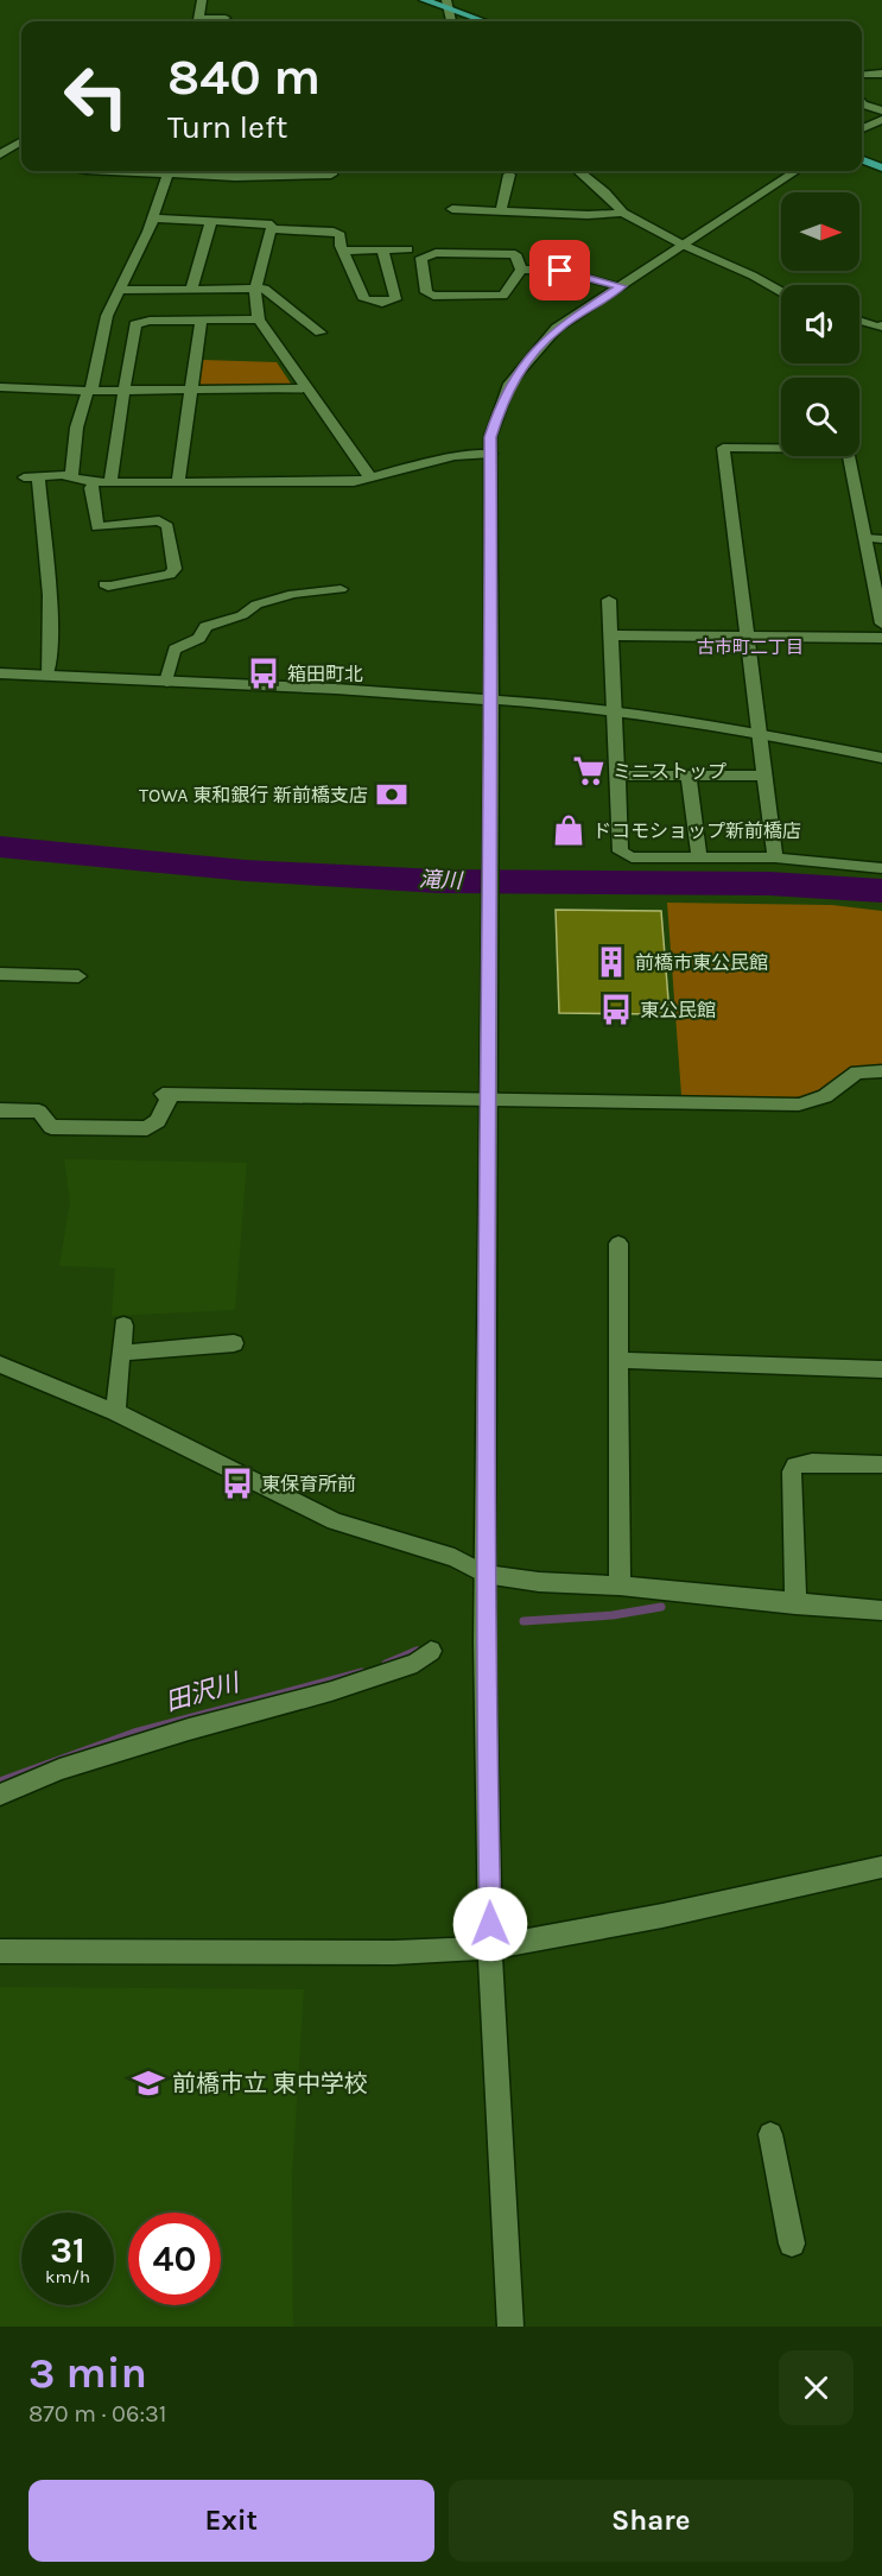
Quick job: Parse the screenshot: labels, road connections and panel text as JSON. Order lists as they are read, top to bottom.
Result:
{
  "districts": ["古市町二丁目"],
  "water": ["滝川", "田沢川"],
  "places": {
    "bus stop": ["箱田町北", "東公民館", "東保育所前"],
    "supermarket": ["ミニストップ"],
    "bank": ["TOWA 東和銀行 新前橋支店"],
    "shop": ["ドコモショップ新前橋店"],
    "building": ["前橋市東公民館"],
    "school or university": ["前橋市立 東中学校"]
  },
  "north": "right",
  "page": {
    "turn": ["840 m", "Turn left"],
    "speed": "31 km/h",
    "limit": "40",
    "heading": ["3 min", "870 m · 06:31"],
    "buttons": ["Exit", "Share"]
  }
}
